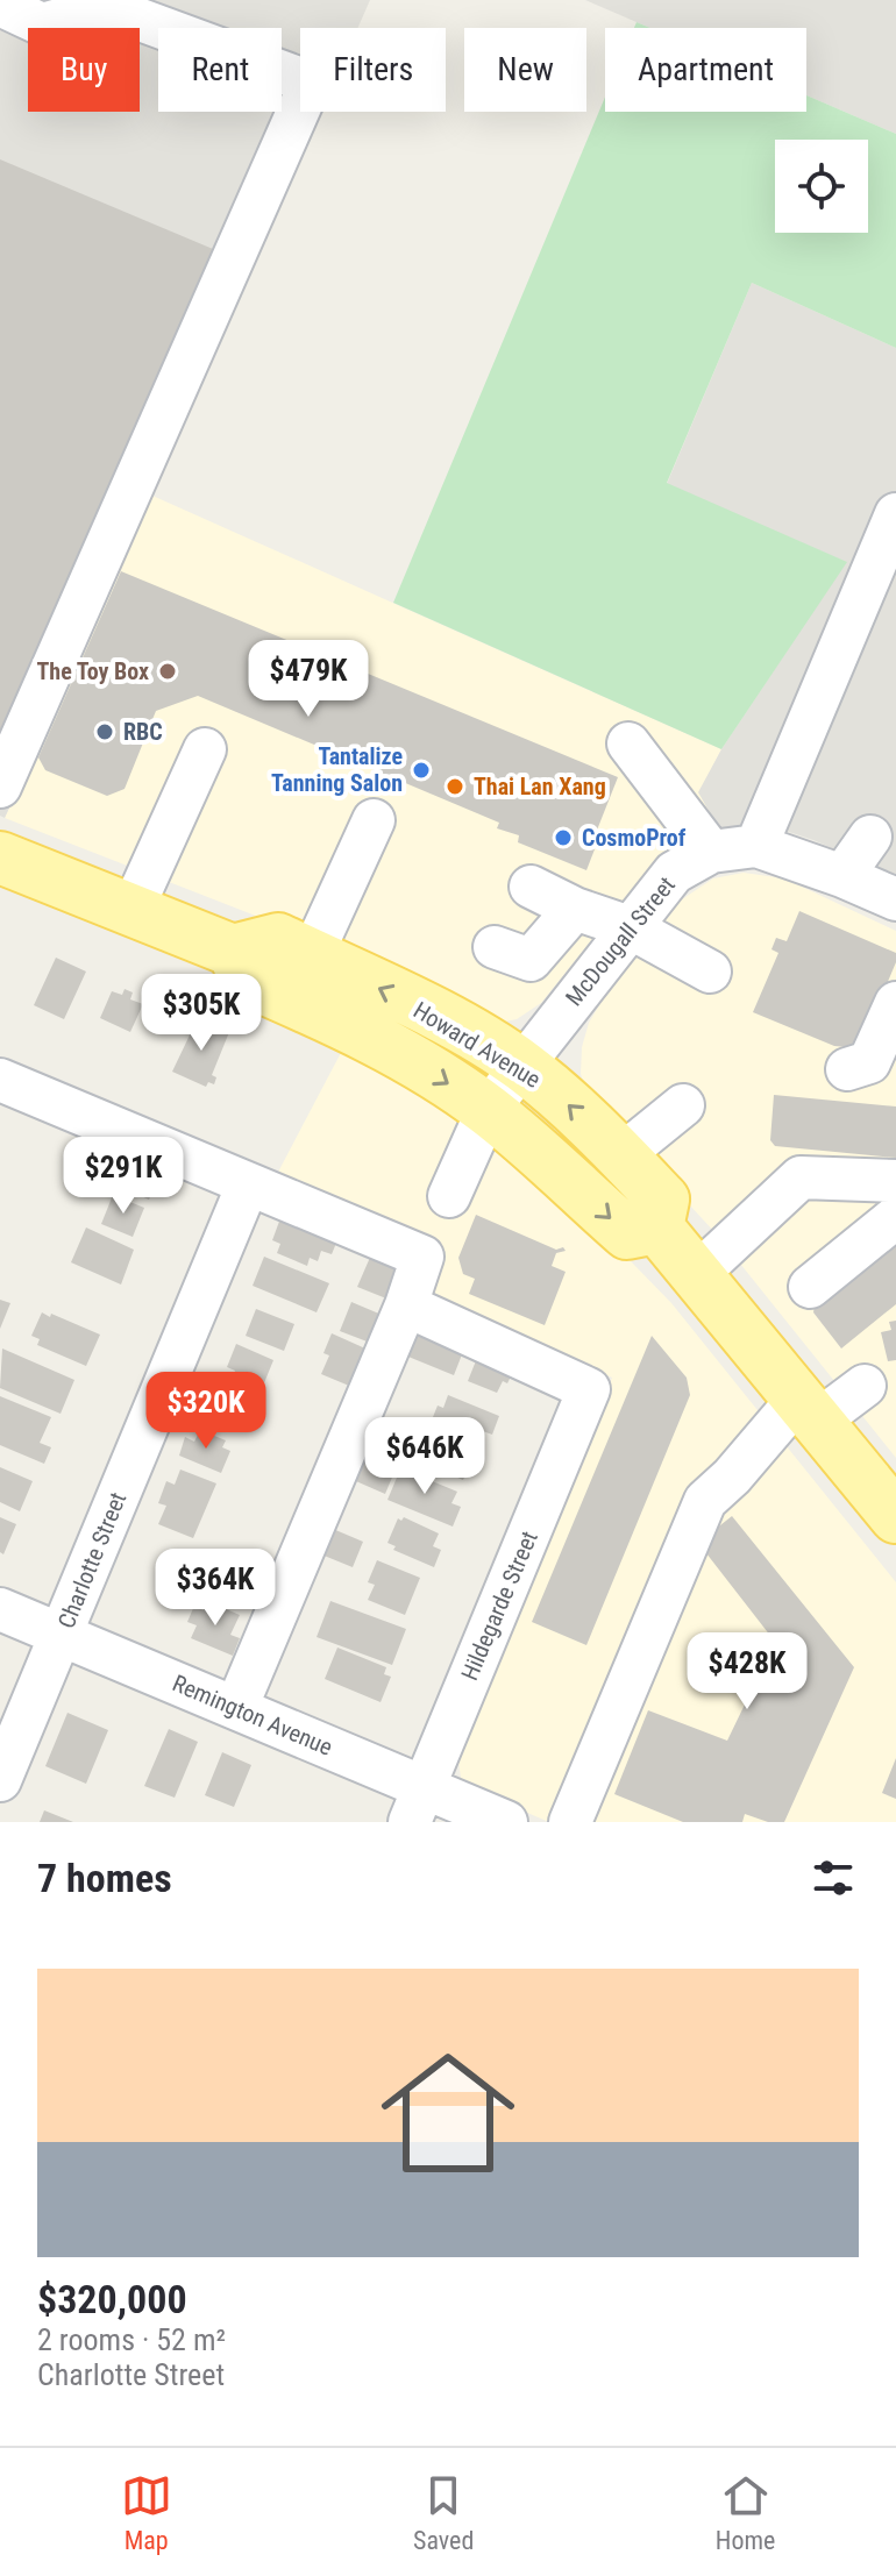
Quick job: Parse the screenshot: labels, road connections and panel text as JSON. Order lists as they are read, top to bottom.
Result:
{
  "streets": {
    "main road": ["Howard Avenue"],
    "street": [
      "McDougall Street",
      "Charlotte Street",
      "Hildegarde Street",
      "Remington Avenue"
    ]
  },
  "crossings": [
    ["McDougall Street", "Howard Avenue"],
    ["Charlotte Street", "Remington Avenue"],
    ["Hildegarde Street", "Remington Avenue"]
  ],
  "places": [
    "The Toy Box",
    "RBC",
    "Tantalize Tanning Salon",
    "Thai Lan Xang",
    "CosmoProf"
  ],
  "page": {
    "chip": [
      "Buy",
      "Rent",
      "Filters",
      "New",
      "Apartment"
    ],
    "price": [
      "$479K",
      "$305K",
      "$291K",
      "$320K",
      "$646K",
      "$364K",
      "$428K"
    ],
    "heading": "7 homes",
    "list": [
      {
        "name": "$320,000",
        "note": "2 rooms · 52 m² · Charlotte Street"
      }
    ],
    "tabs": ["Map", "Saved", "Home"]
  }
}
